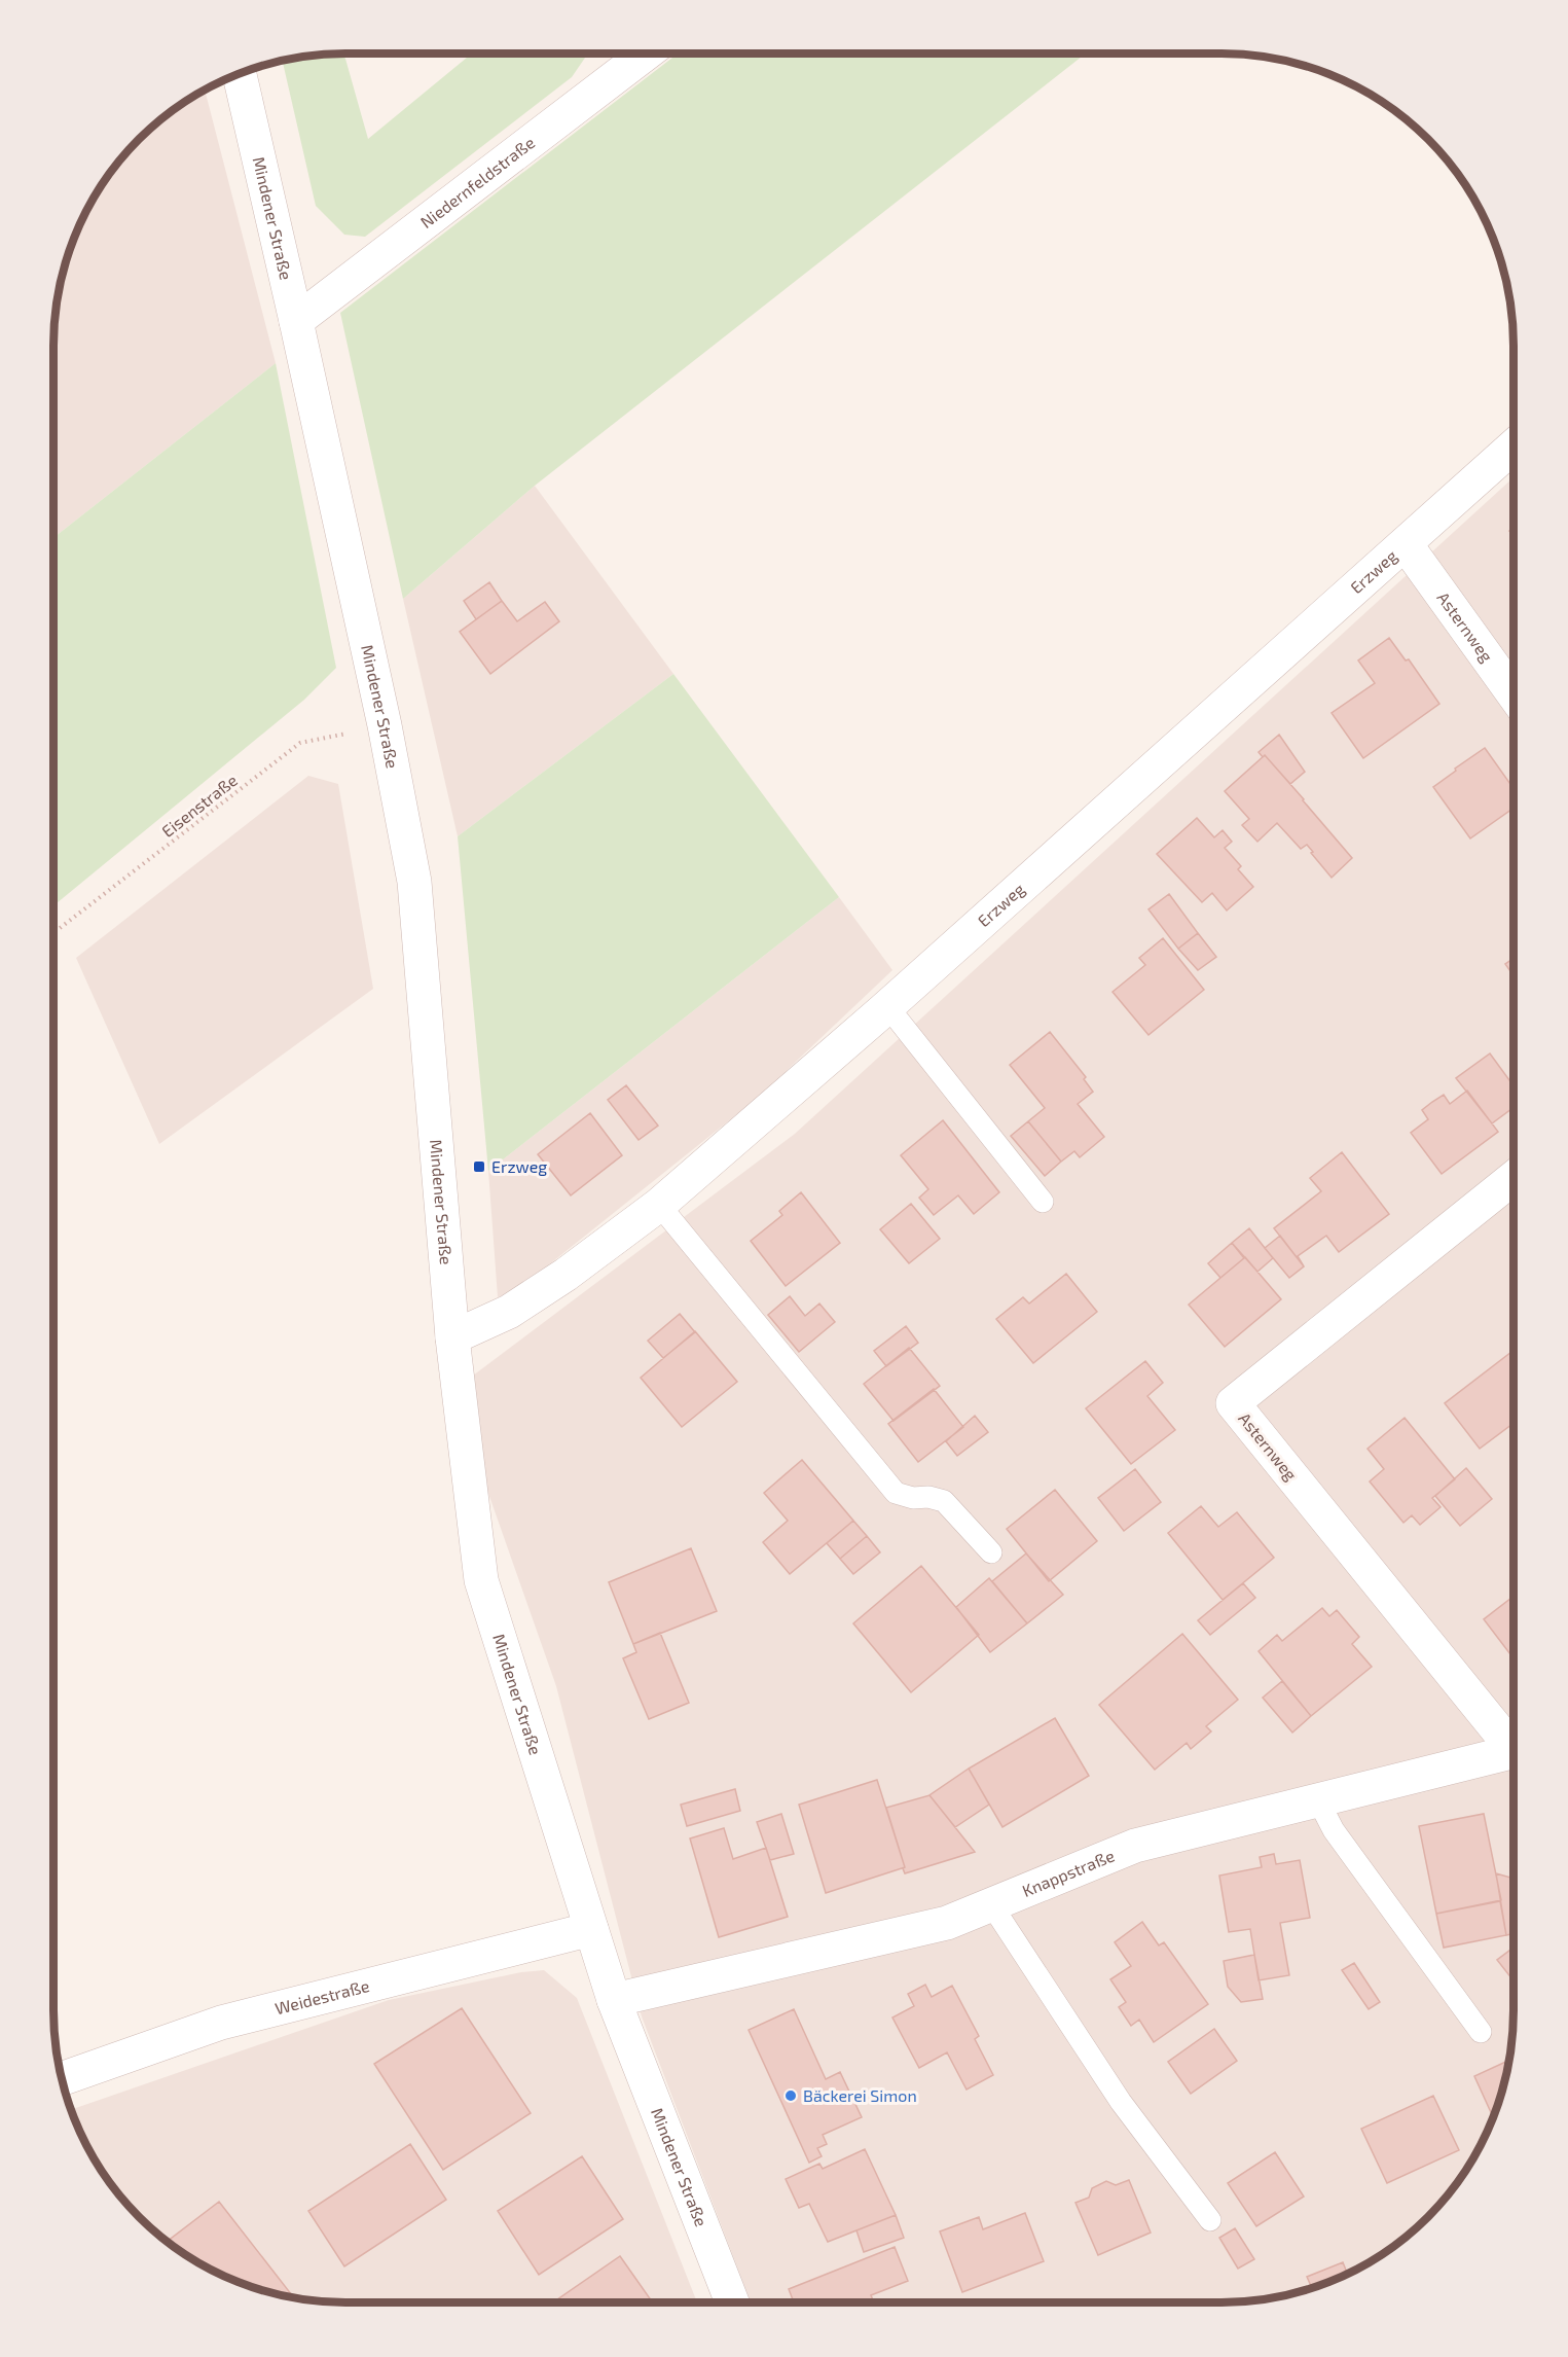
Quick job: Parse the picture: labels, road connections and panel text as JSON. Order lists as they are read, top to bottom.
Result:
{
  "streets": {
    "street": [
      "Niedernfeldstraße",
      "Mindener Straße",
      "Erzweg",
      "Asternweg",
      "Knappstraße",
      "Weidestraße"
    ],
    "path": ["Eisenstraße"]
  },
  "crossings": [
    ["Niedernfeldstraße", "Mindener Straße"],
    ["Mindener Straße", "Erzweg"],
    ["Mindener Straße", "Eisenstraße"],
    ["Mindener Straße", "Knappstraße"],
    ["Mindener Straße", "Weidestraße"],
    ["Erzweg", "Asternweg"]
  ],
  "places": {
    "transit": ["Erzweg"],
    "other": ["Bäckerei Simon"]
  }
}
